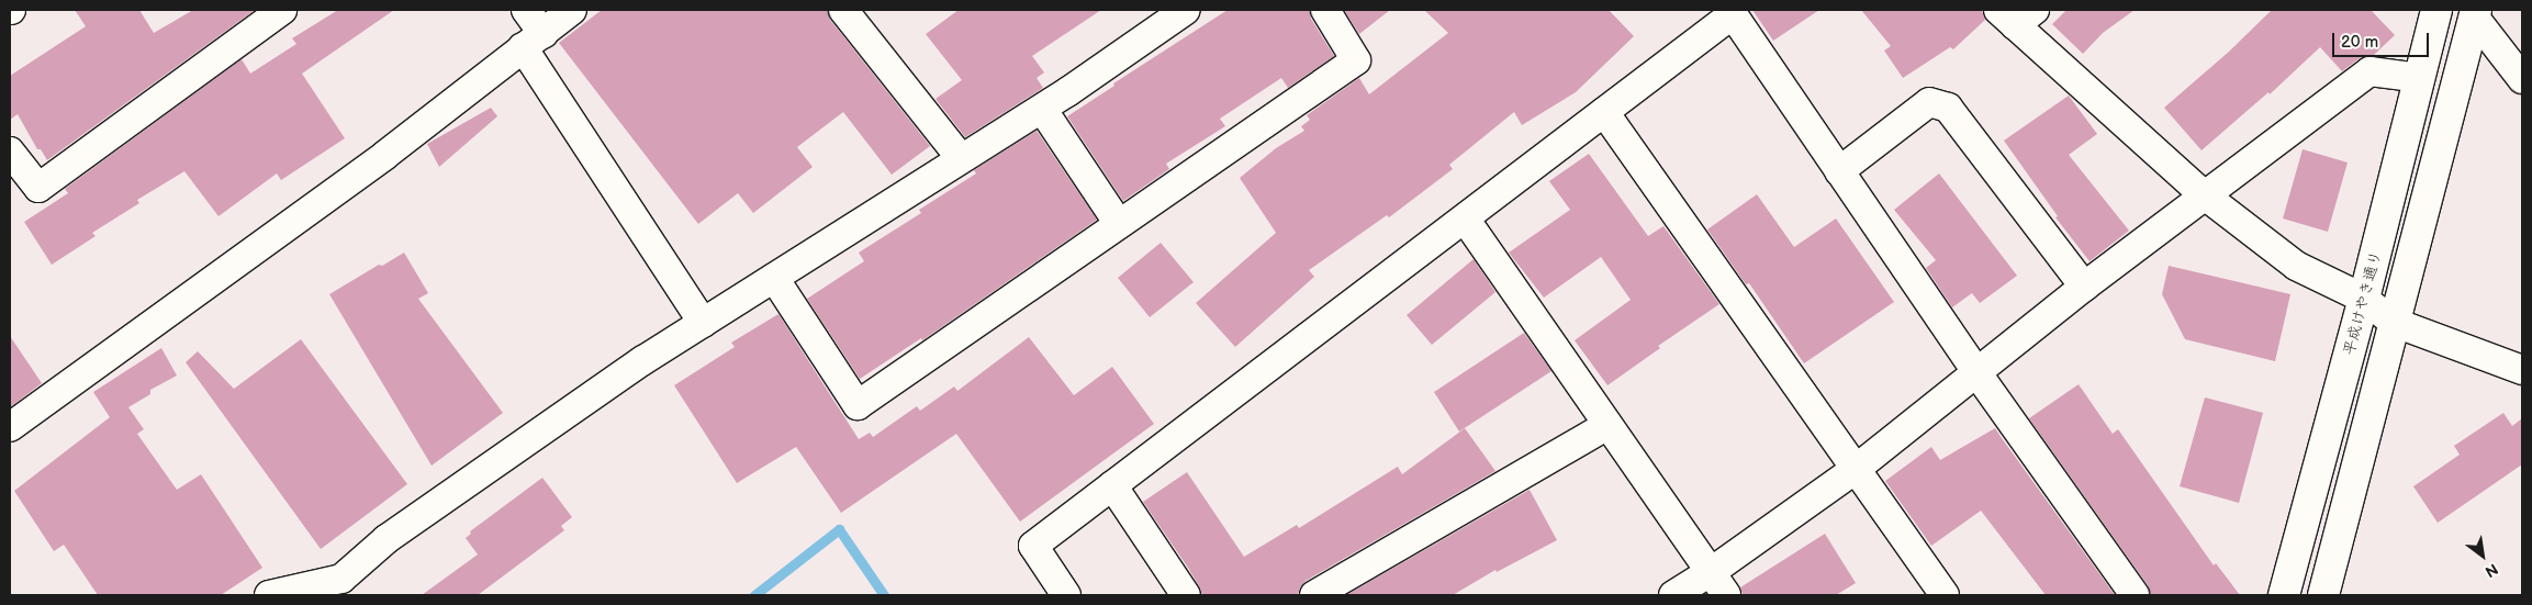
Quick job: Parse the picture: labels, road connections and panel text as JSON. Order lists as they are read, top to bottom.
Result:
{
  "streets": {
    "street": ["平成けやき通り"]
  },
  "scale_bar": "20 m",
  "north": "bottom right"
}
